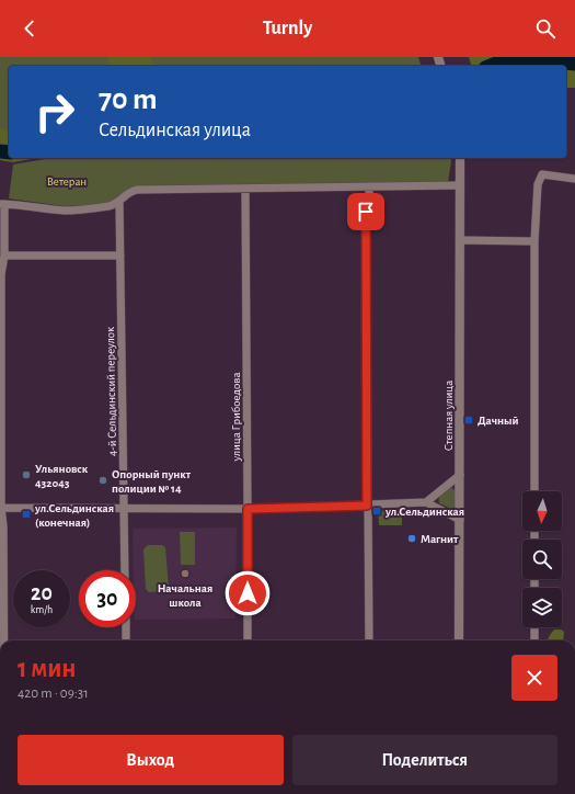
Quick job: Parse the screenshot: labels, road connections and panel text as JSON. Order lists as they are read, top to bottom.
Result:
{
  "streets": {
    "street": ["4-й Сельдинский переулок", "Степная улица", "улица Грибоедова"]
  },
  "parks": ["Ветеран"],
  "places": {
    "transit": ["Дачный", "ул.Сельдинская", "ул.Сельдинская (конечная)"],
    "other": [
      "Ульяновск 432043",
      "Опорный пункт полиции № 14",
      "Магнит",
      "Начальная школа"
    ]
  },
  "north": "bottom",
  "page": {
    "header": "Turnly",
    "turn": ["70 m", "Сельдинская улица"],
    "speed": "20 km/h",
    "limit": "30",
    "heading": ["1 мин", "420 m · 09:31"],
    "buttons": ["Выход", "Поделиться"]
  }
}
